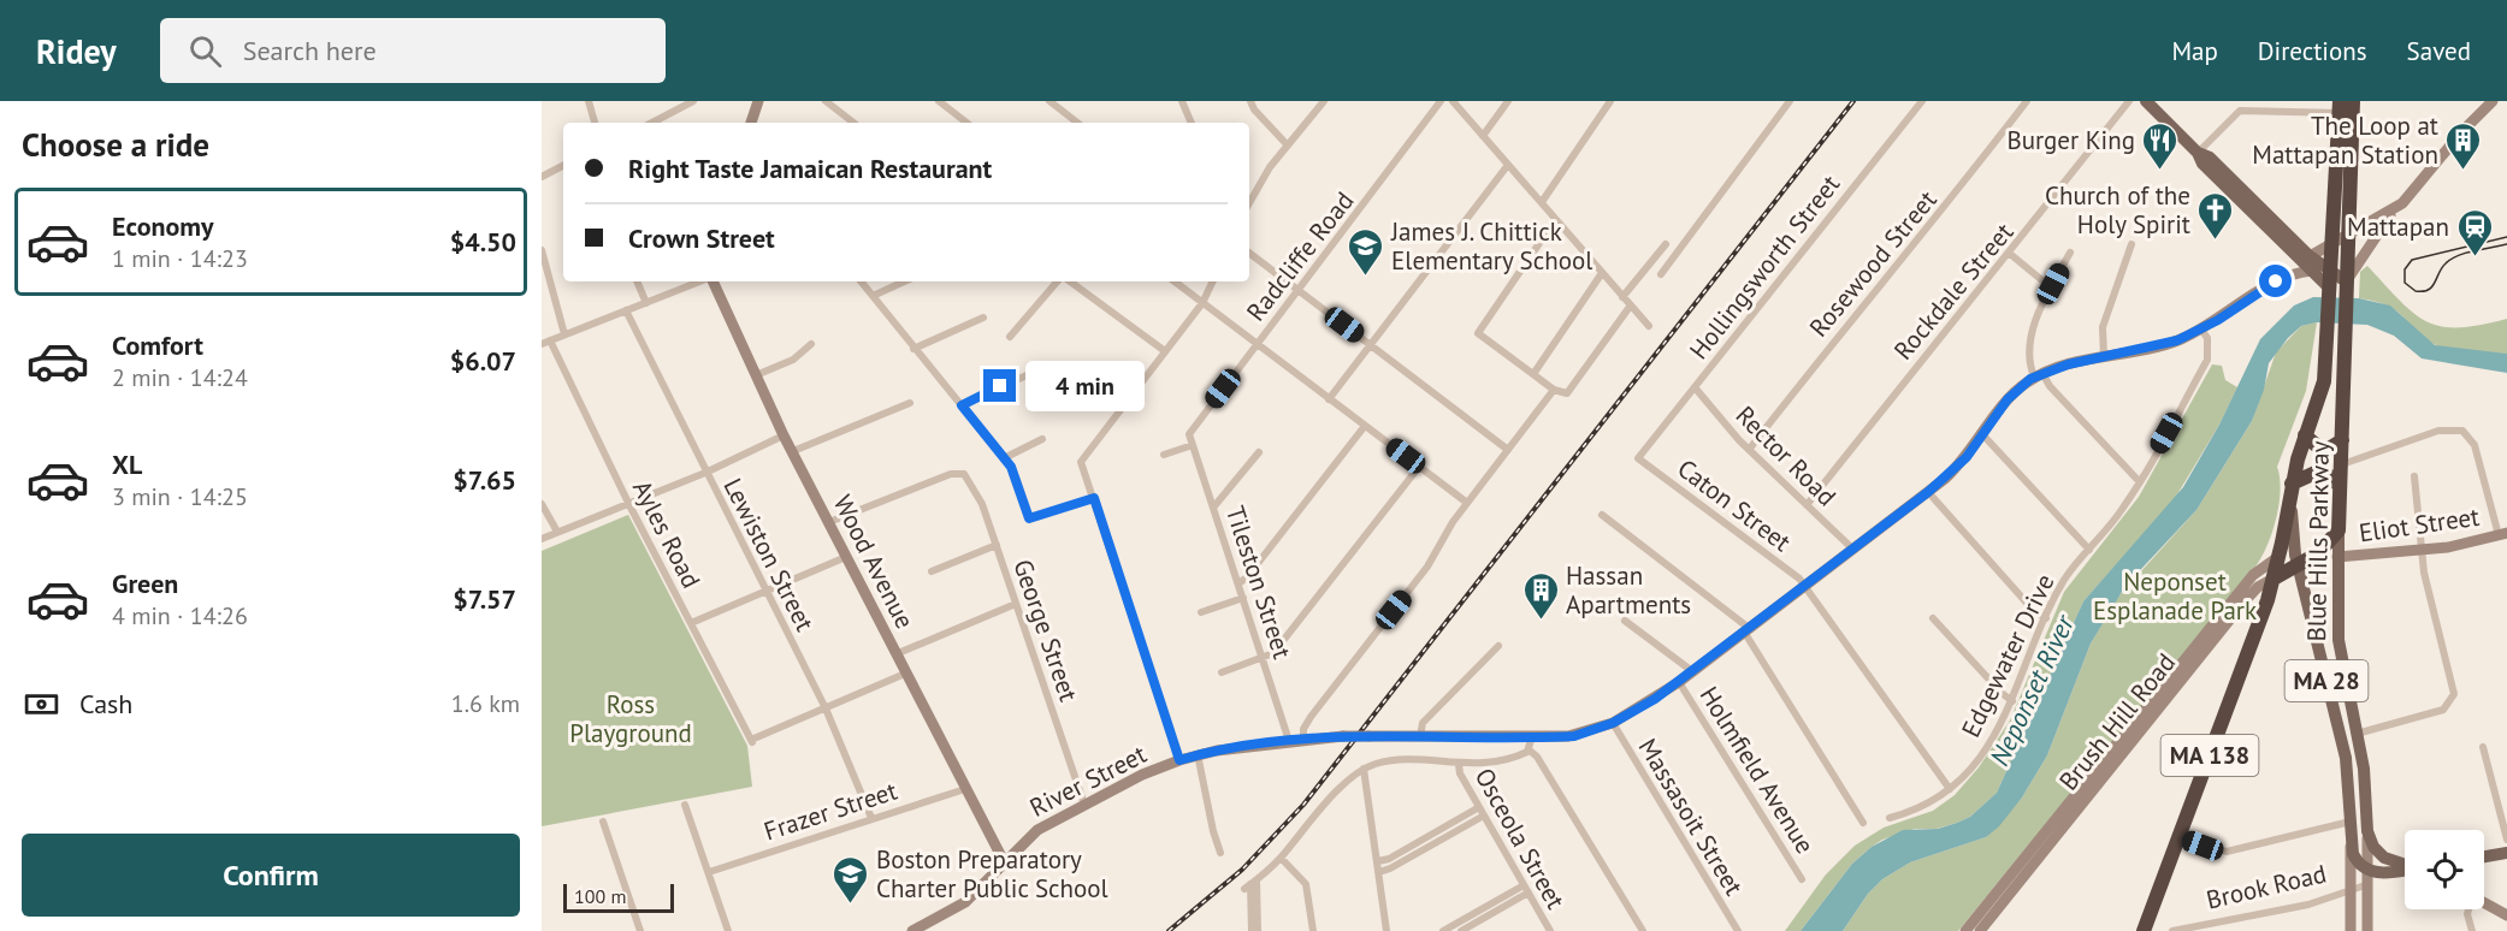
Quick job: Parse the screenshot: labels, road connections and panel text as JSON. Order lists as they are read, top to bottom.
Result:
{
  "streets": {
    "highway": [
      "Blue Hills Parkway",
      "MA 28",
      "Brush Hill Road",
      "MA 138"
    ],
    "main road": [
      "Eliot Street",
      "Wood Avenue",
      "River Street",
      "Brook Road"
    ],
    "street": [
      "Radcliffe Road",
      "Rosewood Street",
      "Hollingsworth Street",
      "Rockdale Street",
      "Rector Road",
      "Caton Street",
      "Ayles Road",
      "Lewiston Street",
      "Tileston Street",
      "George Street",
      "Edgewater Drive",
      "Holmfield Avenue",
      "Frazer Street",
      "Massasoit Street",
      "Osceola Street"
    ]
  },
  "crossings": [
    ["Radcliffe Road", "Tileston Street"],
    ["Rosewood Street", "Rector Road"],
    ["Hollingsworth Street", "Rector Road"],
    ["Hollingsworth Street", "Caton Street"],
    ["Rockdale Street", "Rector Road"],
    ["Rector Road", "River Street"],
    ["Caton Street", "Edgewater Drive"],
    ["Caton Street", "River Street"],
    ["Eliot Street", "Blue Hills Parkway"],
    ["Ayles Road", "Lewiston Street"],
    ["Blue Hills Parkway", "MA 28"],
    ["Blue Hills Parkway", "Brush Hill Road"],
    ["Blue Hills Parkway", "MA 138"],
    ["Blue Hills Parkway", "River Street"],
    ["Blue Hills Parkway", "Brook Road"],
    ["Lewiston Street", "Frazer Street"],
    ["Wood Avenue", "George Street"],
    ["Wood Avenue", "River Street"],
    ["Wood Avenue", "Frazer Street"],
    ["Tileston Street", "River Street"],
    ["George Street", "River Street"],
    ["Edgewater Drive", "River Street"],
    ["MA 28", "River Street"],
    ["Brush Hill Road", "MA 138"],
    ["Holmfield Avenue", "River Street"],
    ["River Street", "Massasoit Street"]
  ],
  "water": ["Neponset River"],
  "parks": ["Neponset Esplanade Park", "Ross Playground"],
  "places": {
    "restaurant": ["Burger King"],
    "building": ["The Loop at Mattapan Station", "Hassan Apartments"],
    "church": ["Church of the Holy Spirit"],
    "station": ["Mattapan"],
    "school or university": ["James J. Chittick Elementary School", "Boston Preparatory Charter Public School"]
  },
  "scale_bar": "100 m",
  "page": {
    "header": "Ridey",
    "search": "Search here",
    "nav": ["Map", "Directions", "Saved"],
    "heading": "Choose a ride",
    "banner": ["Right Taste Jamaican Restaurant", "Crown Street"],
    "list": [
      {
        "name": "Economy",
        "note": "1 min · 14:23",
        "value": "$4.50"
      },
      {
        "name": "Comfort",
        "note": "2 min · 14:24",
        "value": "$6.07"
      },
      {
        "name": "XL",
        "note": "3 min · 14:25",
        "value": "$7.65"
      },
      {
        "name": "Green",
        "note": "4 min · 14:26",
        "value": "$7.57"
      }
    ],
    "bubble": "4 min",
    "pay": ["Cash", "1.6 km"],
    "buttons": "Confirm",
    "scale": "100 m"
  }
}
